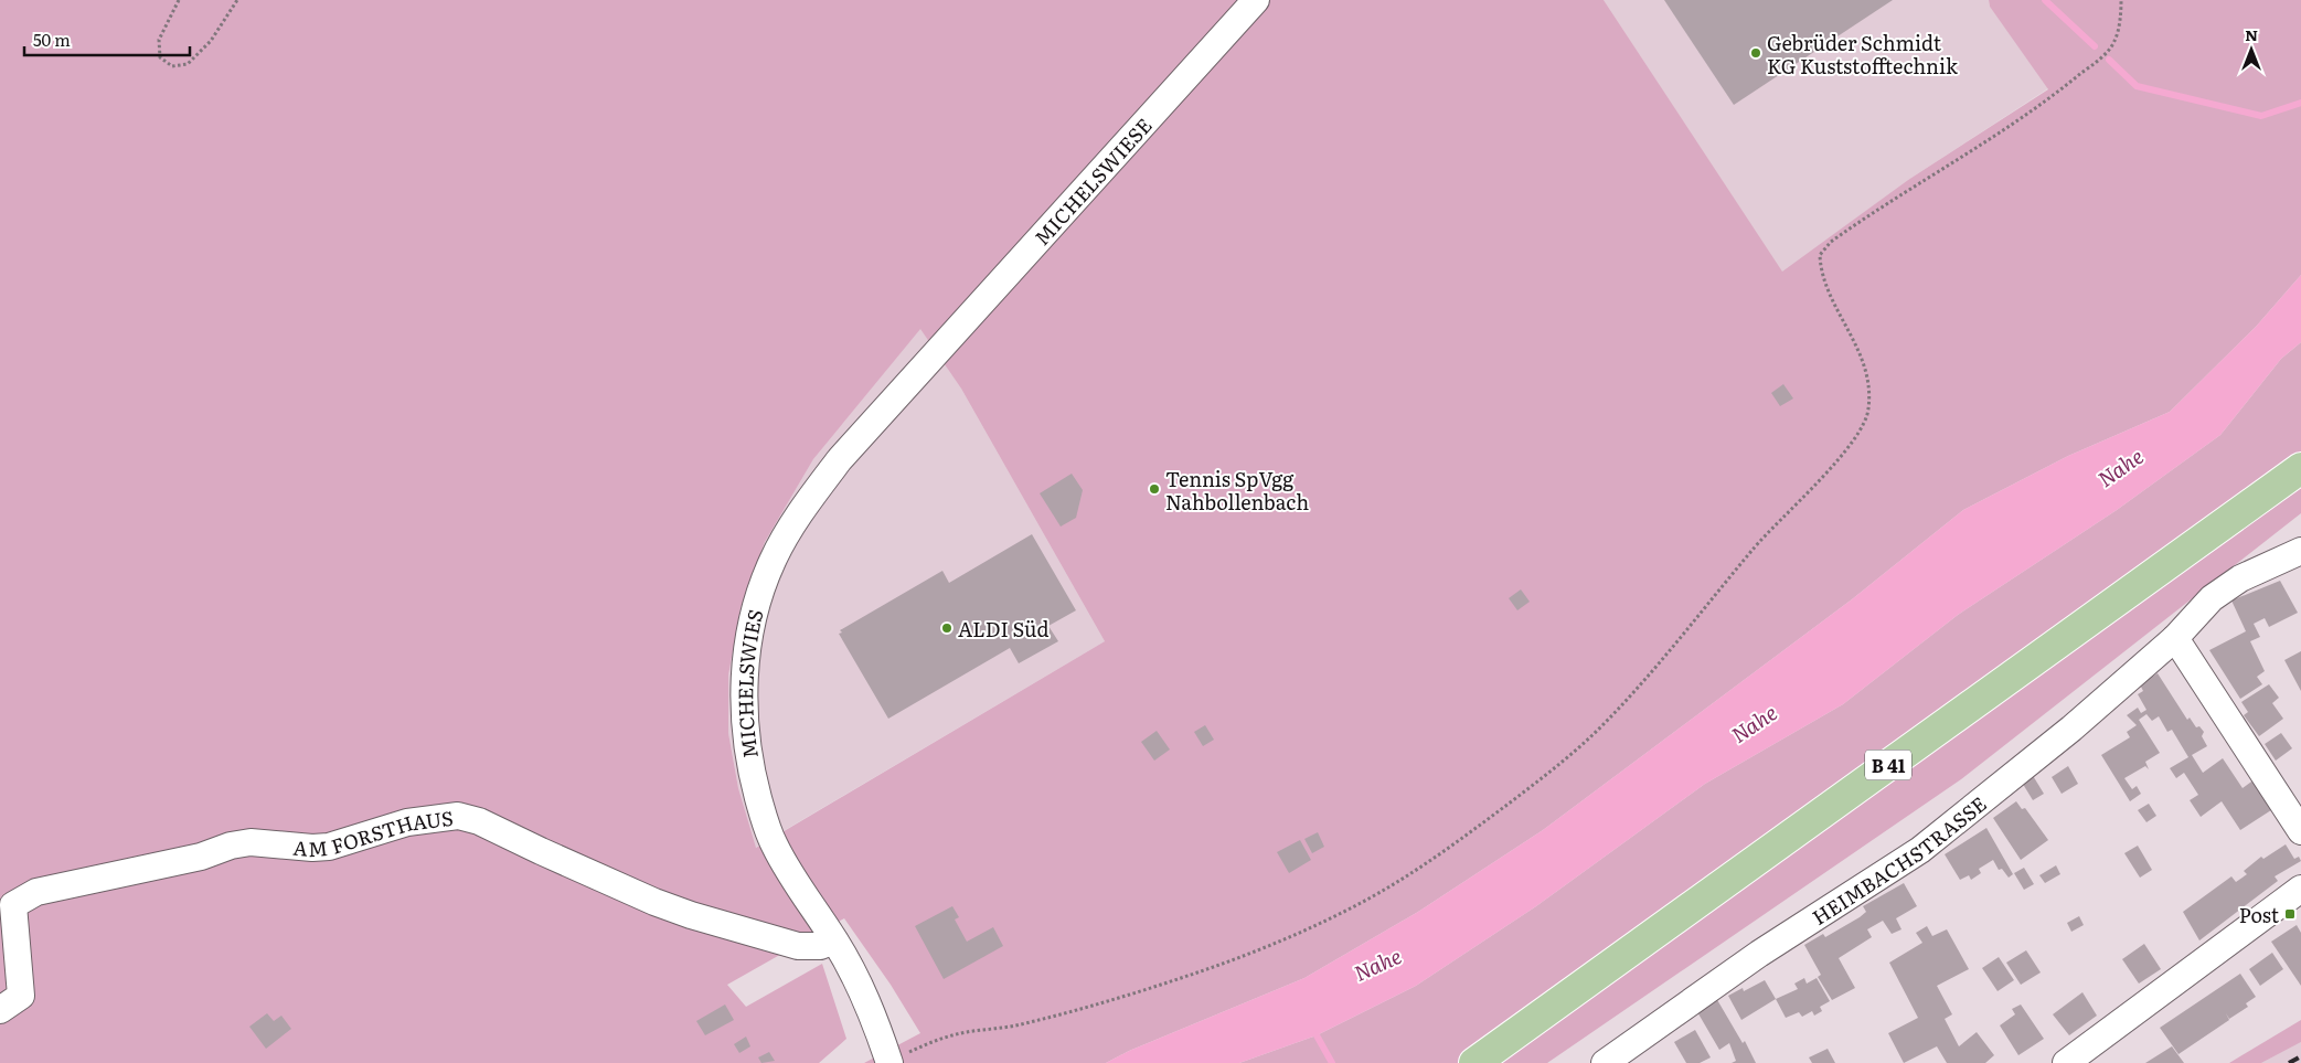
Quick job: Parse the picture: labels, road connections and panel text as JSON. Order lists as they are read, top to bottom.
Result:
{
  "streets": {
    "main road": ["B 41"],
    "street": [
      "MICHELSWIESE",
      "MICHELSWIES",
      "AM FORSTHAUS",
      "HEIMBACHSTRASSE"
    ]
  },
  "crossings": [
    ["MICHELSWIESE", "MICHELSWIES"],
    ["MICHELSWIES", "AM FORSTHAUS"]
  ],
  "water": ["Nahe"],
  "places": {
    "other": ["Gebrüder Schmidt KG Kuststofftechnik", "Tennis SpVgg Nahbollenbach", "ALDI Süd"],
    "transit": ["Post"]
  },
  "scale_bar": "50 m",
  "north": "top"
}
